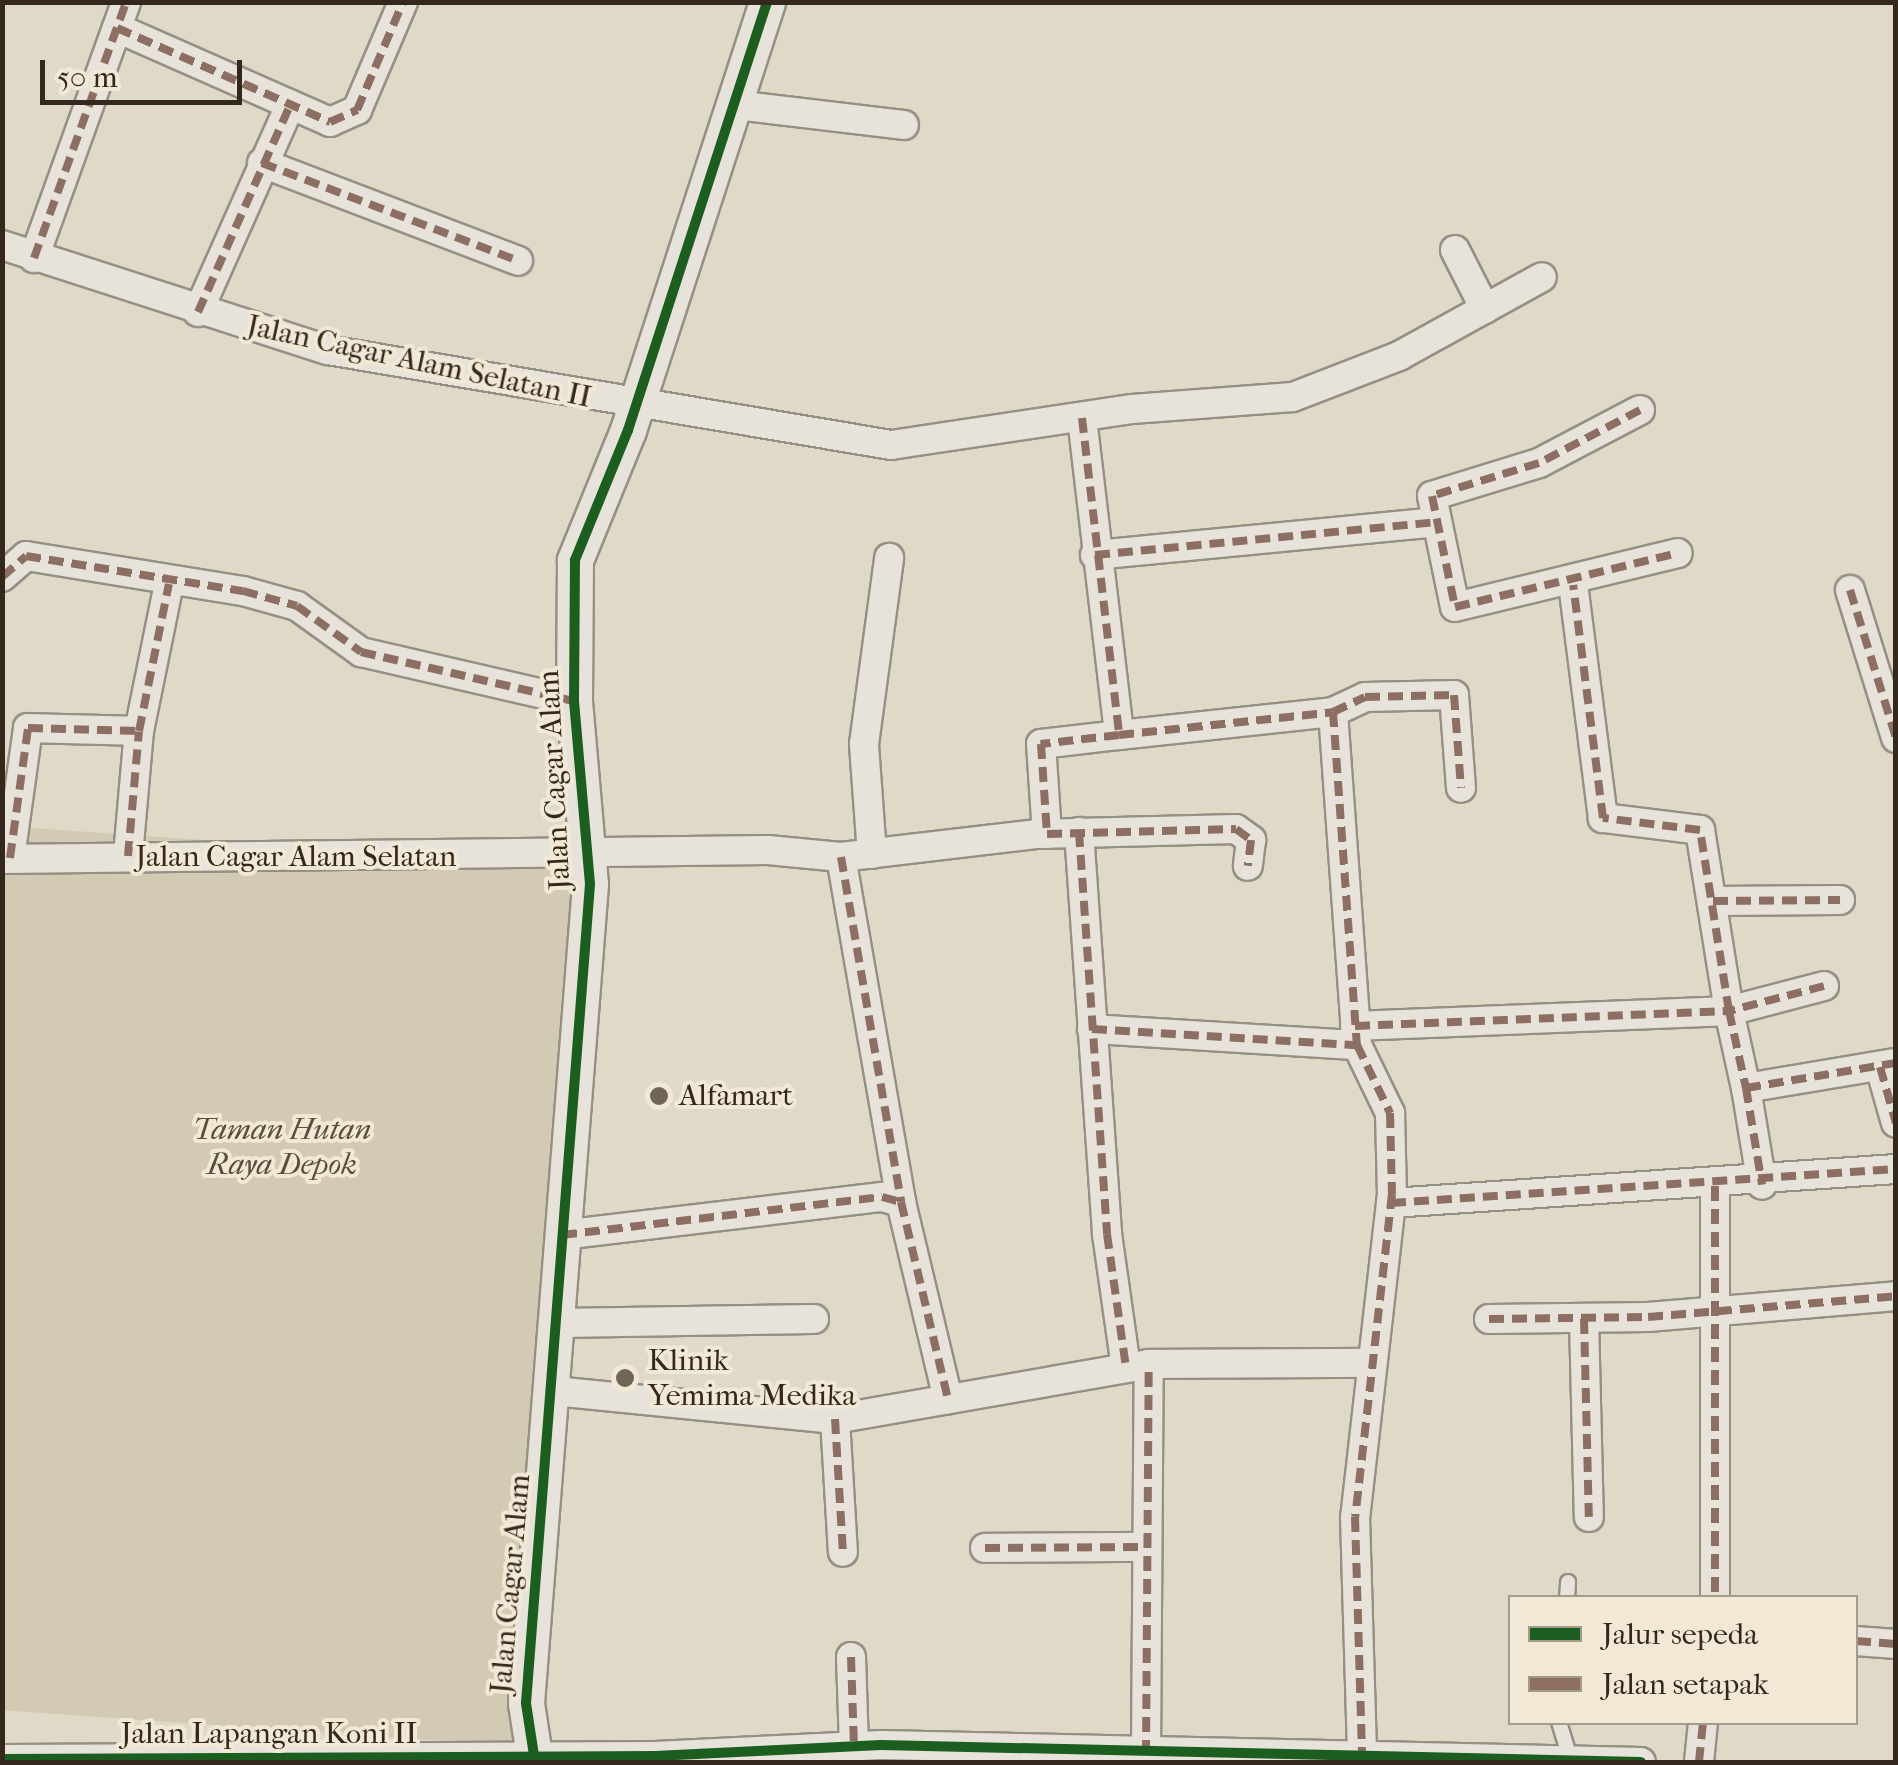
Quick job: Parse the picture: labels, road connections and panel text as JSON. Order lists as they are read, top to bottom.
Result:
{
  "streets": {
    "street": [
      "Jalan Cagar Alam Selatan II",
      "Jalan Cagar Alam",
      "Jalan Cagar Alam Selatan",
      "Jalan Lapangan Koni II"
    ]
  },
  "crossings": [
    ["Jalan Cagar Alam Selatan II", "Jalan Cagar Alam"],
    ["Jalan Cagar Alam", "Jalan Cagar Alam Selatan"],
    ["Jalan Cagar Alam", "Jalan Lapangan Koni II"]
  ],
  "parks": ["Taman Hutan Raya Depok"],
  "places": ["Alfamart", "Klinik Yemima Medika"],
  "legend": ["Jalur sepeda", "Jalan setapak"],
  "scale_bar": "50 m"
}
